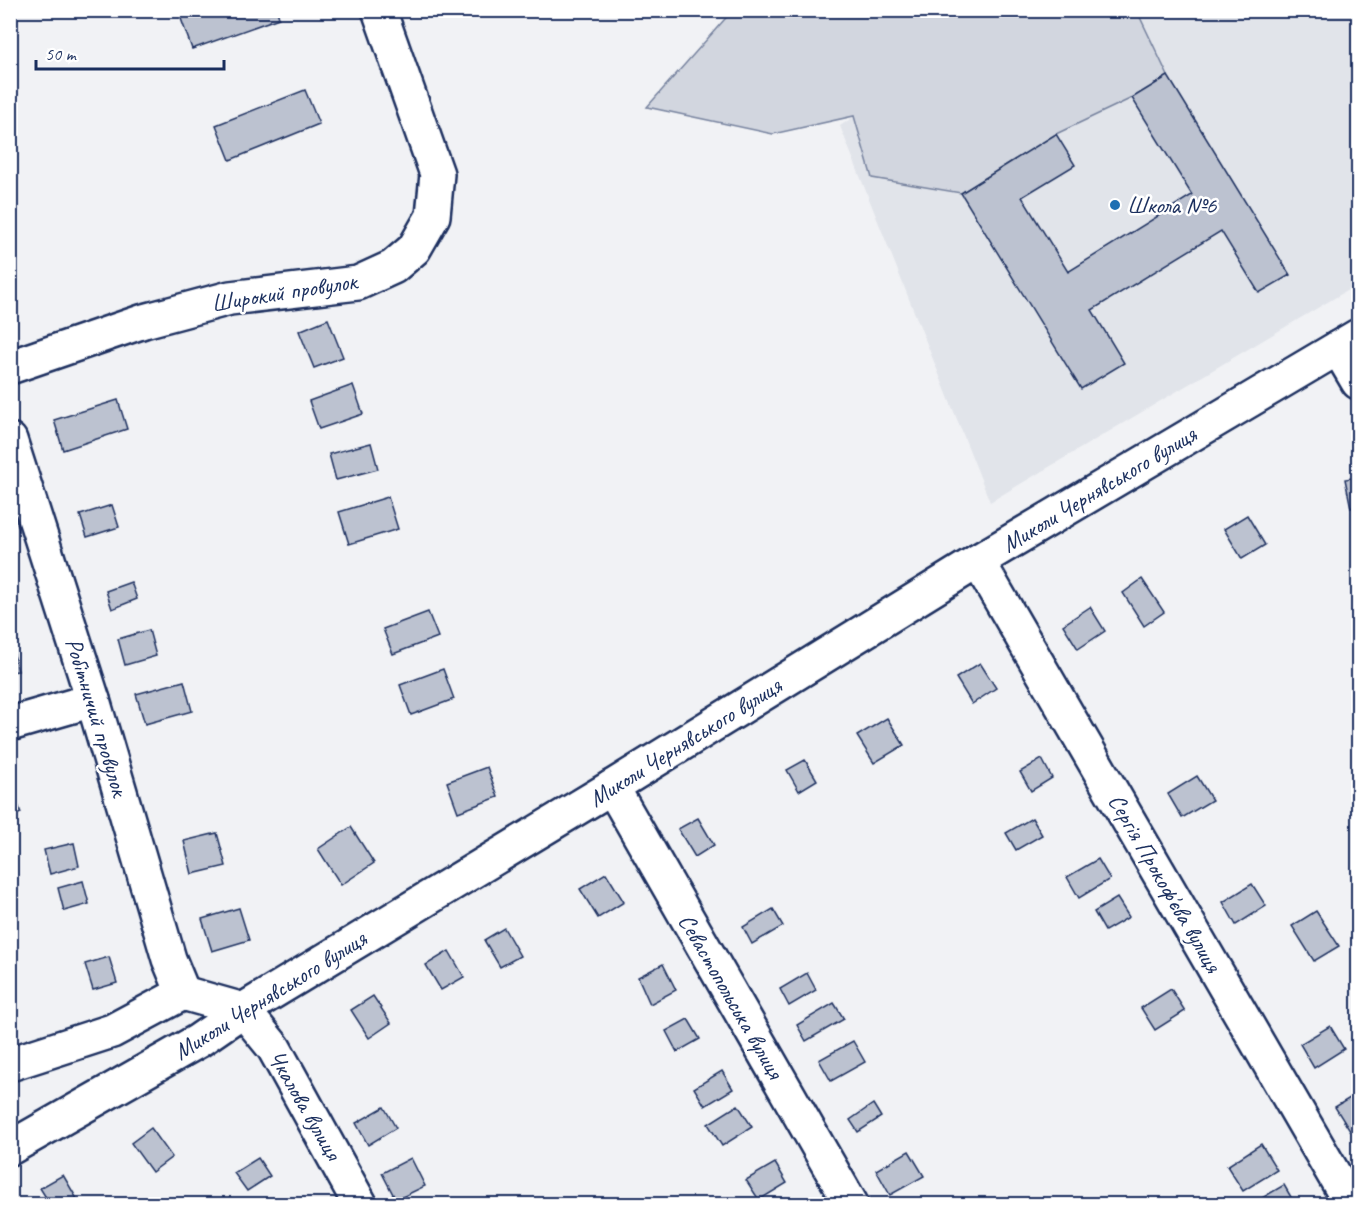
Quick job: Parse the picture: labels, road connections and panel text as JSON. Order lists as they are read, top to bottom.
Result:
{
  "streets": {
    "street": [
      "Широкий провулок",
      "Миколи Чернявського вулиця",
      "Робітничий провулок",
      "Сергія Прокоф'єва вулиця",
      "Севастопольська вулиця",
      "Чкалова вулиця"
    ]
  },
  "crossings": [
    ["Миколи Чернявського вулиця", "Сергія Прокоф'єва вулиця"],
    ["Миколи Чернявського вулиця", "Севастопольська вулиця"],
    ["Миколи Чернявського вулиця", "Чкалова вулиця"]
  ],
  "places": ["Школа №6"],
  "scale_bar": "50 m"
}
